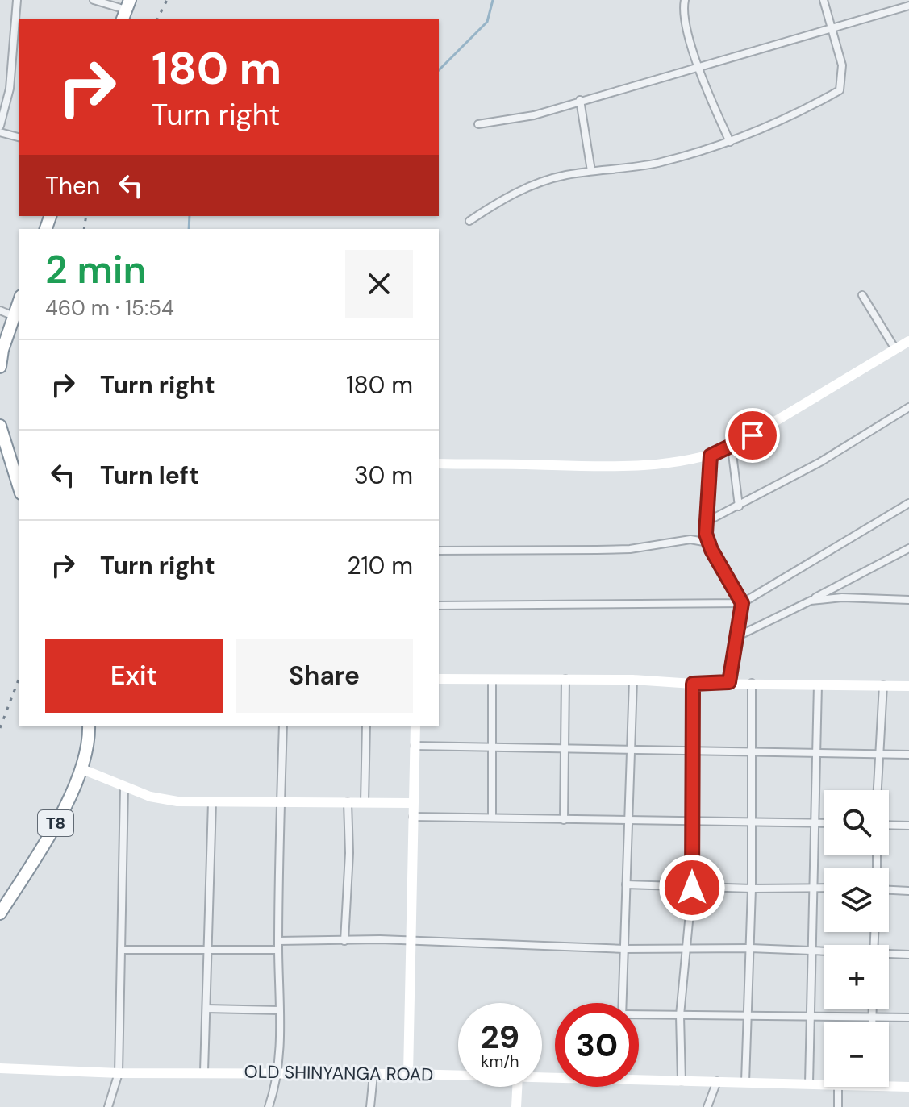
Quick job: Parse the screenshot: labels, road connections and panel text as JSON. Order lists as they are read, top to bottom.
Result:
{
  "streets": {
    "highway": ["T8"],
    "street": ["OLD SHINYANGA ROAD"]
  },
  "page": {
    "turn": ["180 m", "Turn right"],
    "then": "Then",
    "heading": ["2 min", "460 m · 15:54"],
    "list": [
      {
        "name": "Turn right",
        "value": "180 m"
      },
      {
        "name": "Turn left",
        "value": "30 m"
      },
      {
        "name": "Turn right",
        "value": "210 m"
      }
    ],
    "buttons": ["Exit", "Share"],
    "map_buttons": ["+", "−"],
    "speed": "29 km/h",
    "limit": "30"
  }
}
